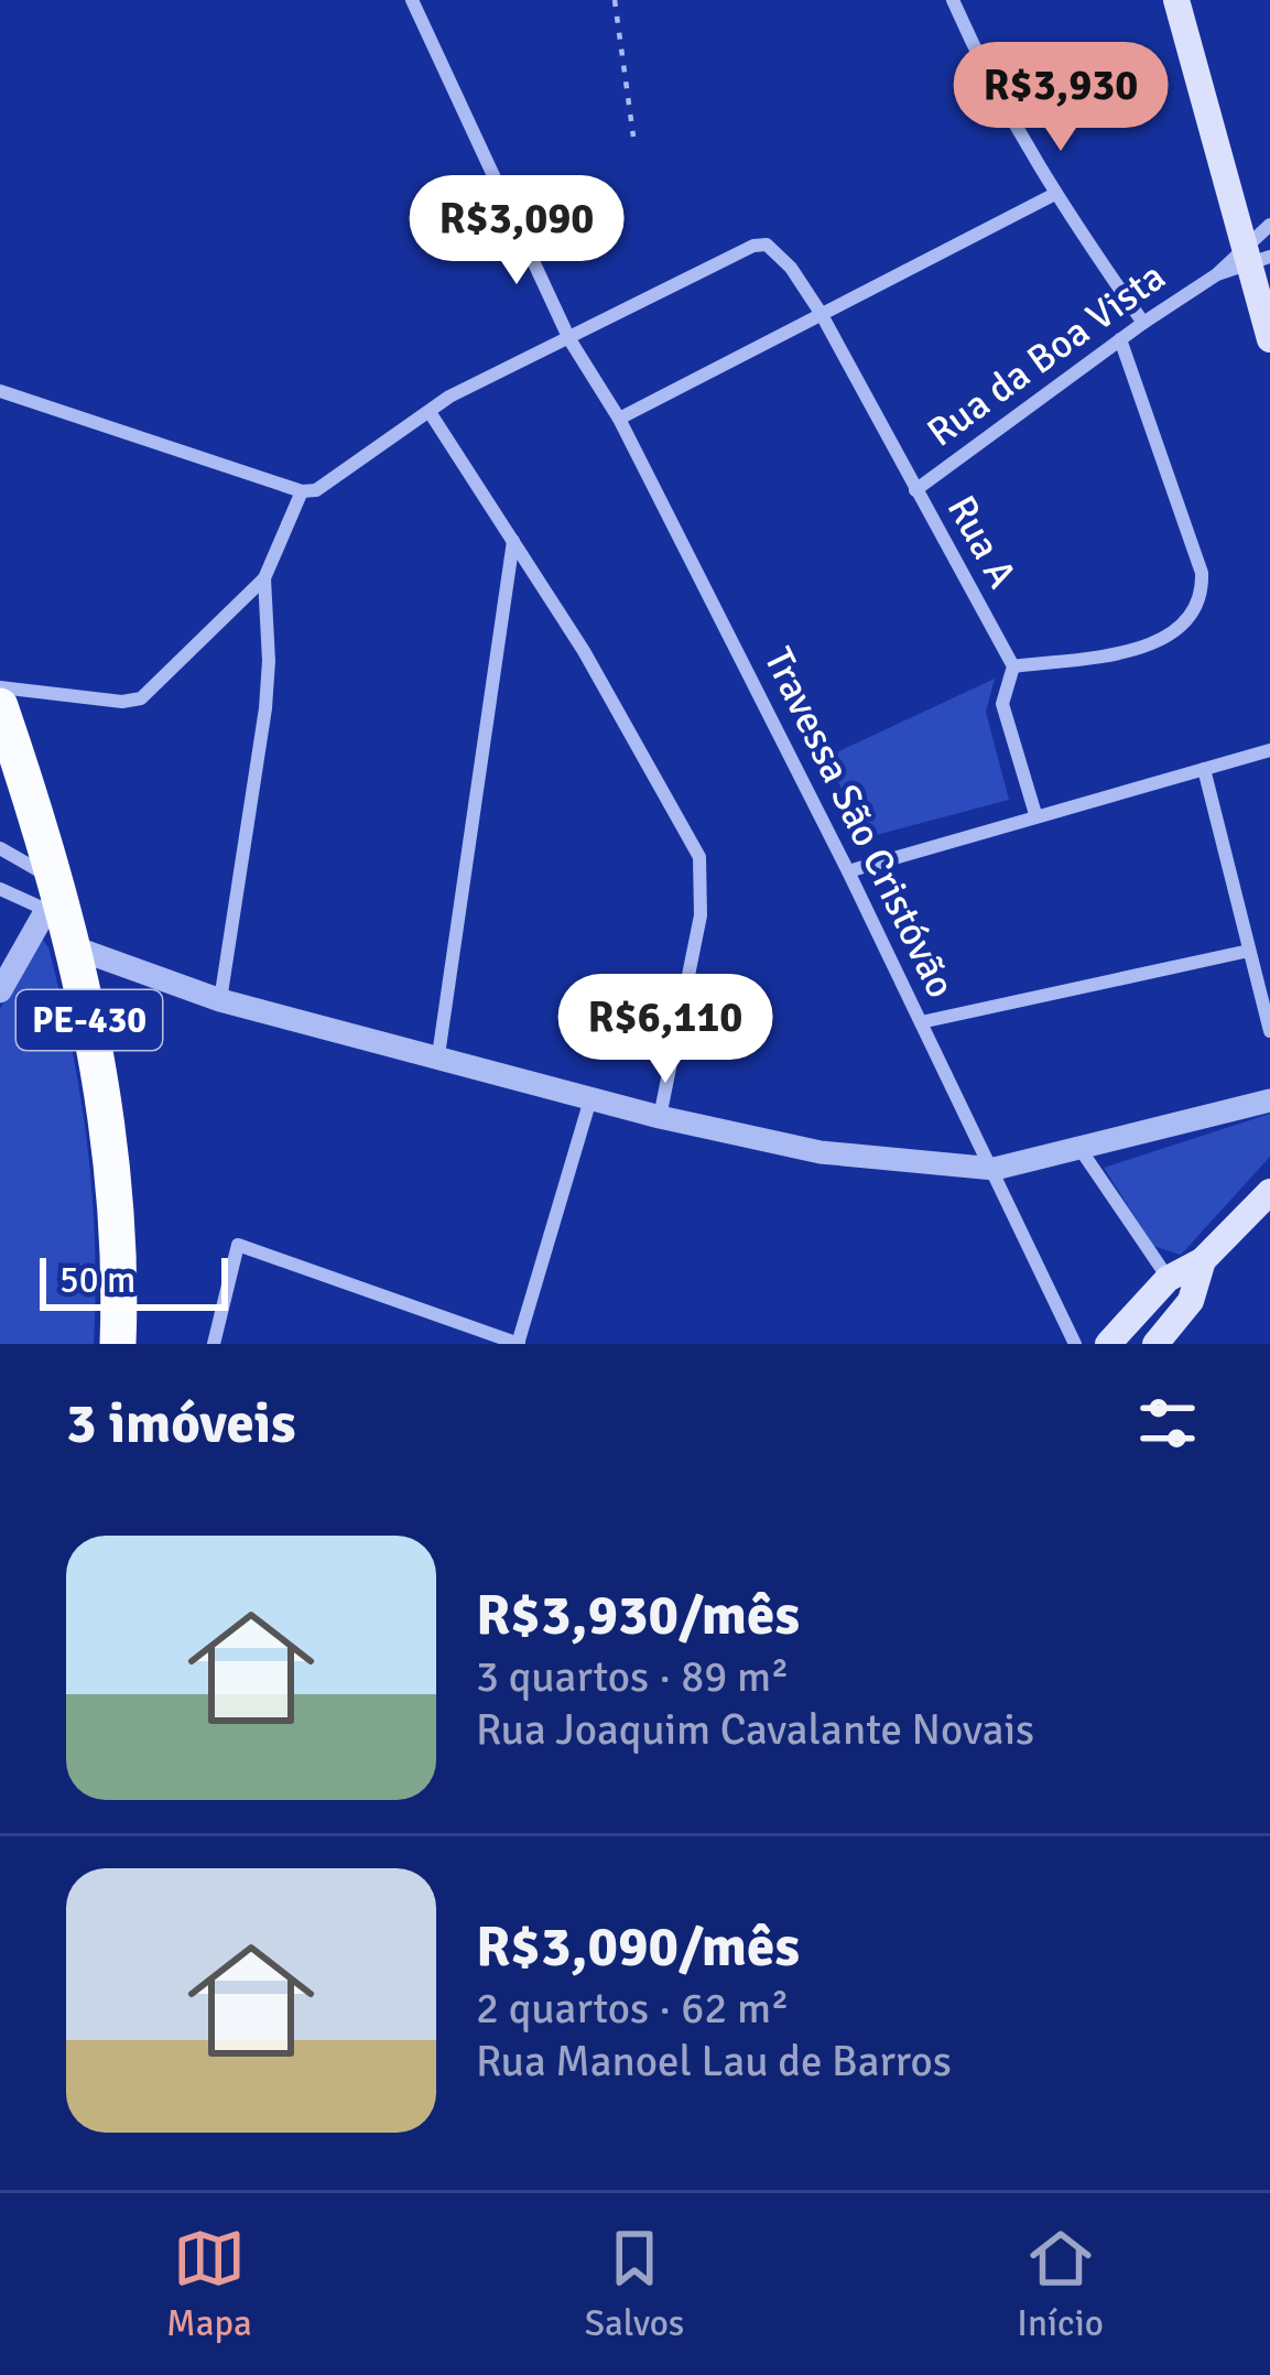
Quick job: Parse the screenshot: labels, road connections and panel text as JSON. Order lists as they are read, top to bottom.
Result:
{
  "streets": {
    "highway": ["PE-430"],
    "street": ["Rua da Boa Vista", "Rua A", "Travessa São Cristóvão"]
  },
  "crossings": [
    ["Rua da Boa Vista", "Rua A"],
    ["Rua A", "Travessa São Cristóvão"]
  ],
  "scale_bar": "50 m",
  "page": {
    "price": ["R$3,930", "R$3,090", "R$6,110"],
    "scale": "50 m",
    "heading": "3 imóveis",
    "list": [
      {
        "name": "R$3,930/mês",
        "note": "3 quartos · 89 m² · Rua Joaquim Cavalante Novais"
      },
      {
        "name": "R$3,090/mês",
        "note": "2 quartos · 62 m² · Rua Manoel Lau de Barros"
      }
    ],
    "tabs": ["Mapa", "Salvos", "Início"]
  }
}
